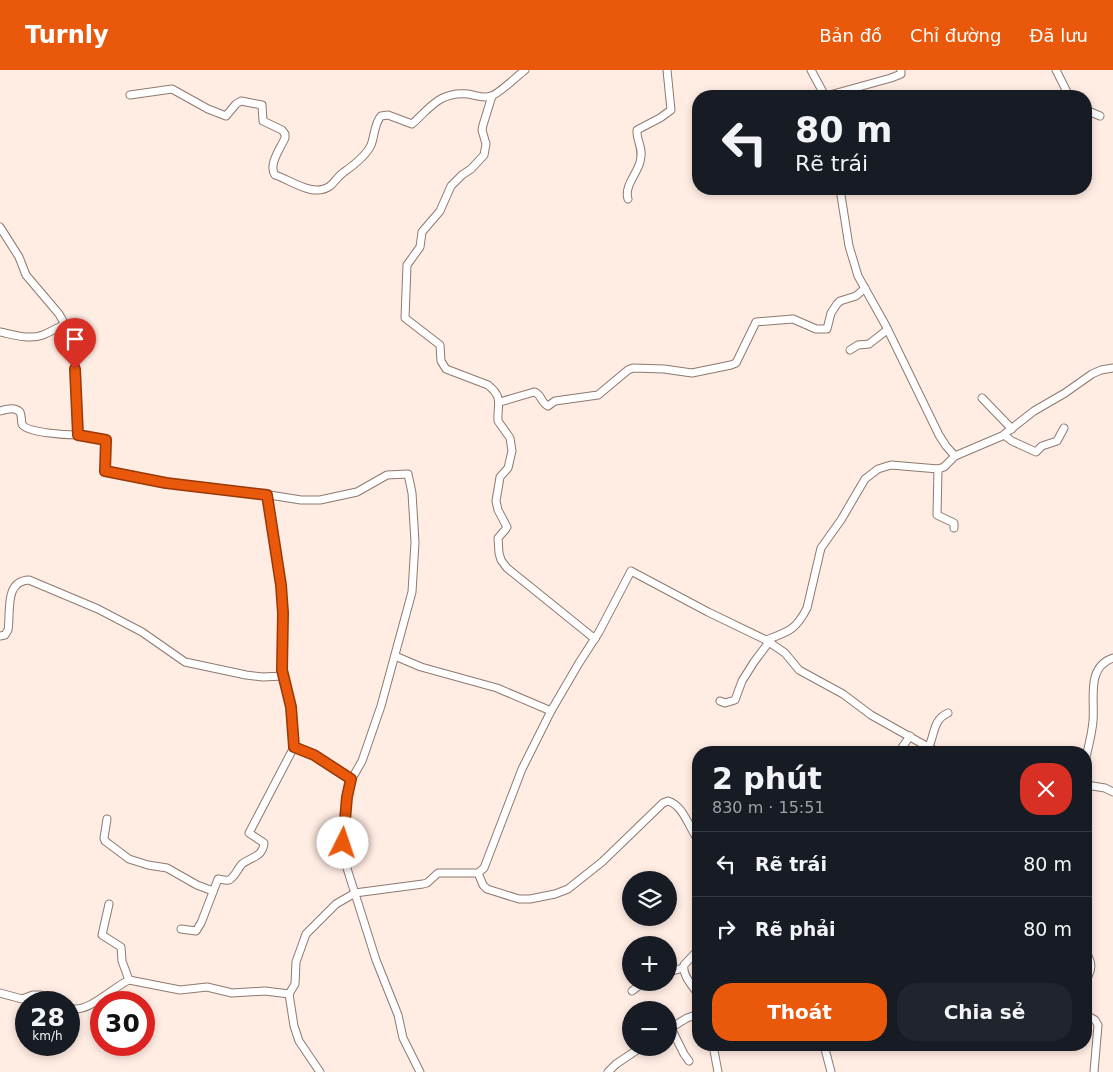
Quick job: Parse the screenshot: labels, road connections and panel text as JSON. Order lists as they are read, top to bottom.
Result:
{
  "page": {
    "header": "Turnly",
    "nav": ["Bản đồ", "Chỉ đường", "Đã lưu"],
    "turn": ["80 m", "Rẽ trái"],
    "heading": ["2 phút", "830 m · 15:51"],
    "list": [
      {
        "name": "Rẽ trái",
        "value": "80 m"
      },
      {
        "name": "Rẽ phải",
        "value": "80 m"
      }
    ],
    "map_buttons": ["+", "−"],
    "buttons": ["Thoát", "Chia sẻ"],
    "speed": "28 km/h",
    "limit": "30"
  }
}
